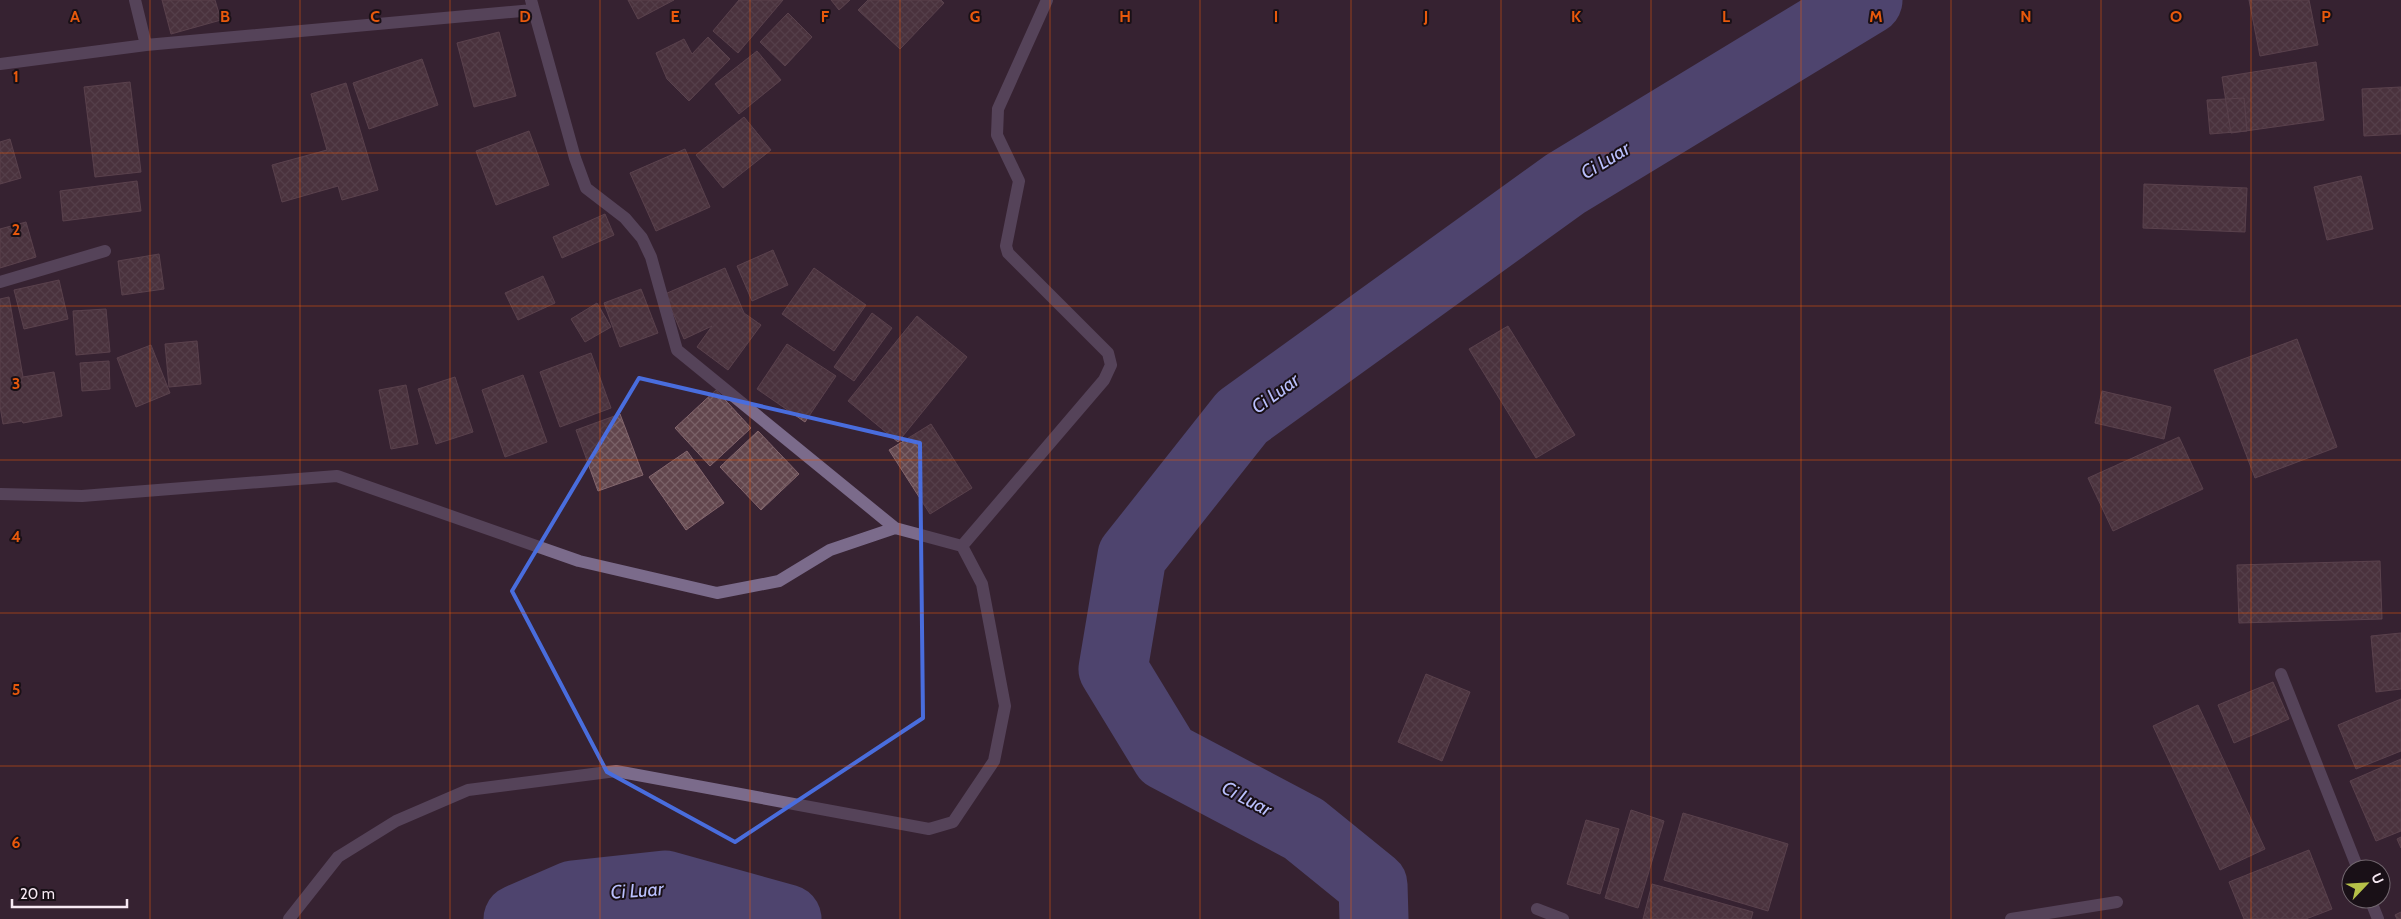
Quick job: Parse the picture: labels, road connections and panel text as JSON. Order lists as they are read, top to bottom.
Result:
{
  "water": ["Ci Luar"],
  "scale_bar": "20 m",
  "north": "top right",
  "grid": {
    "columns": [
      "A",
      "B",
      "C",
      "D",
      "E",
      "F",
      "G",
      "H",
      "I",
      "J",
      "K",
      "L",
      "M",
      "N",
      "O",
      "P"
    ],
    "rows": [
      "1",
      "2",
      "3",
      "4",
      "5",
      "6"
    ]
  }
}
